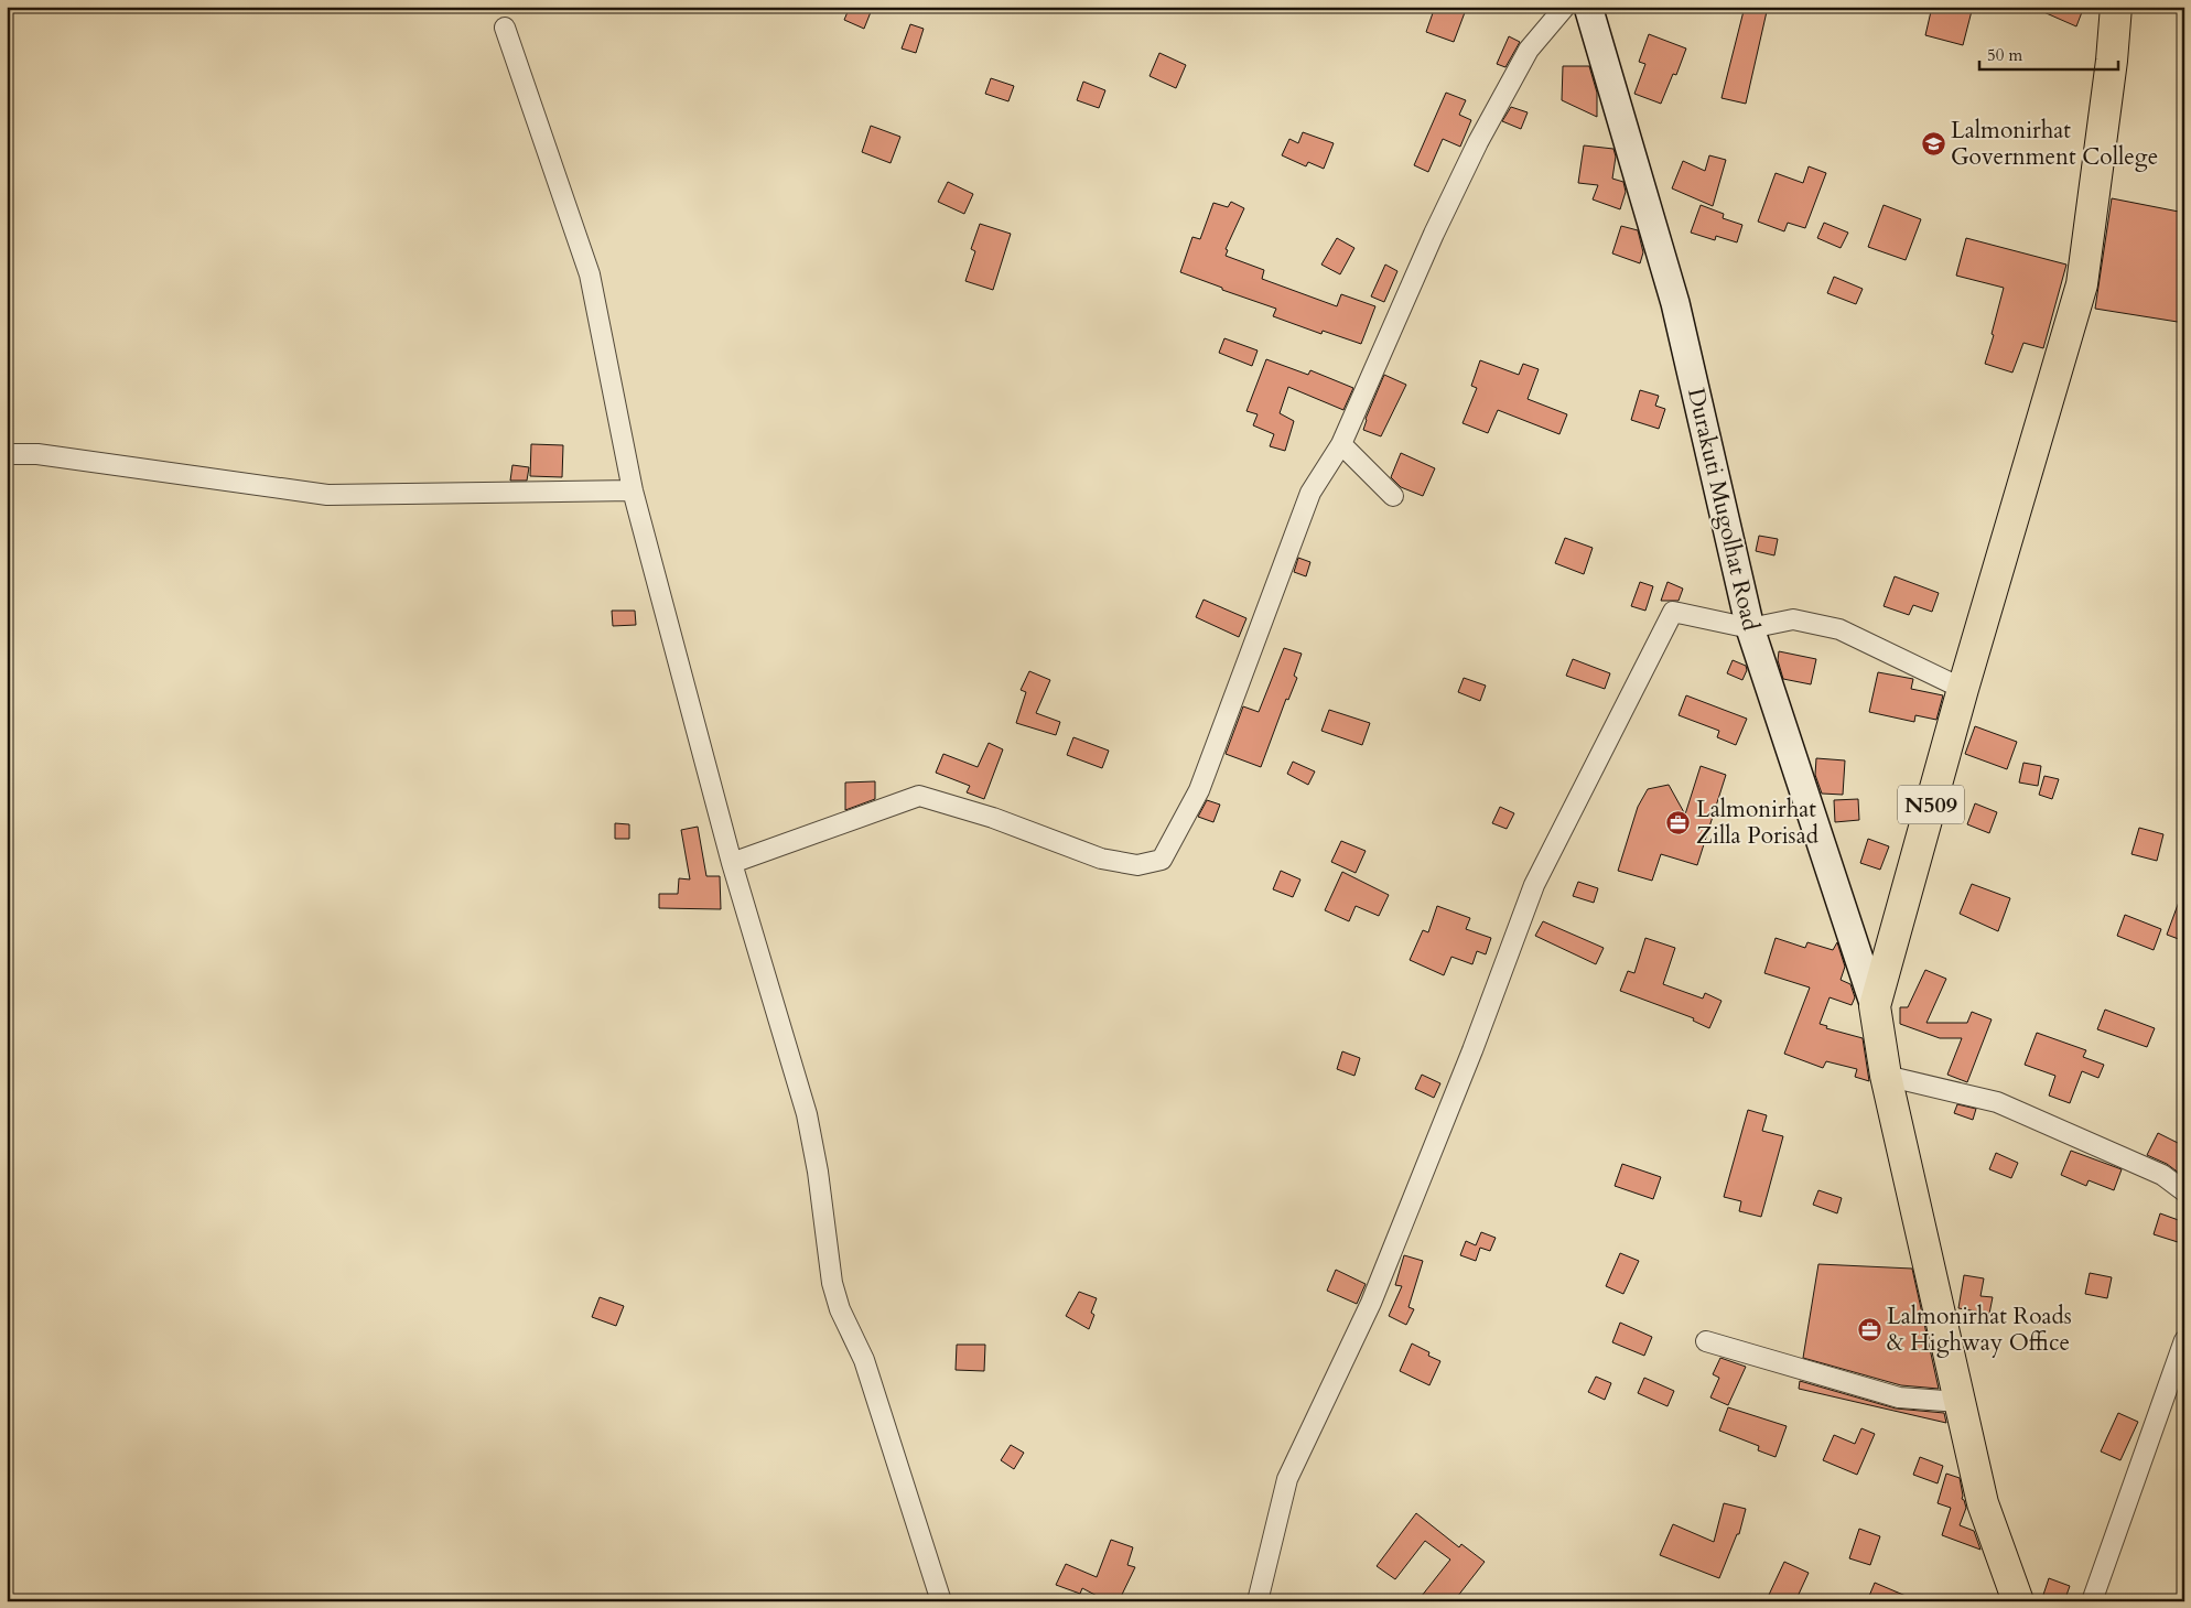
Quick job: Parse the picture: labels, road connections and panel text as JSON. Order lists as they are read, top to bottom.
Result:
{
  "streets": {
    "highway": ["N509"],
    "main road": ["Durakuti Mugolhat Road"]
  },
  "crossings": [
    ["Durakuti Mugolhat Road", "N509"]
  ],
  "places": {
    "school or university": ["Lalmonirhat Government College"],
    "office": ["Lalmonirhat Zilla Porisad", "Lalmonirhat Roads & Highway Office"]
  },
  "scale_bar": "50 m"
}
